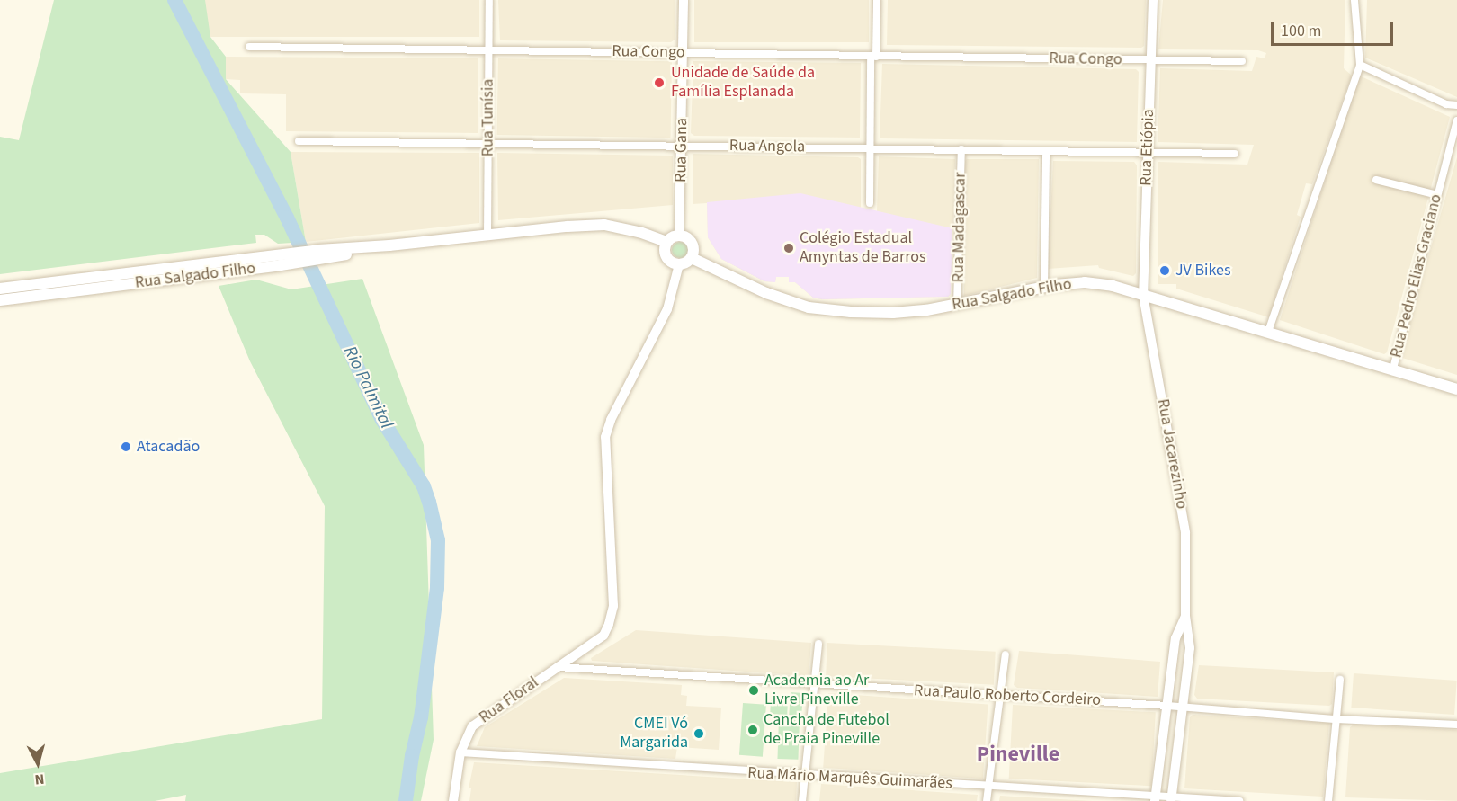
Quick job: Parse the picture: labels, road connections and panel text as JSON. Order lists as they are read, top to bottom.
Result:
{
  "streets": {
    "main road": ["Rua Salgado Filho"],
    "street": [
      "Rua Congo",
      "Rua Tunísia",
      "Rua Angola",
      "Rua Etiópia",
      "Rua Gana",
      "Rua Madagascar",
      "Rua Pedro Elias Graciano",
      "Rua Jacarezinho",
      "Rua Paulo Roberto Cordeiro",
      "Rua Floral",
      "Rua Mário Marquês Guimarães"
    ]
  },
  "crossings": [
    ["Rua Congo", "Rua Tunísia"],
    ["Rua Congo", "Rua Etiópia"],
    ["Rua Congo", "Rua Gana"],
    ["Rua Tunísia", "Rua Angola"],
    ["Rua Tunísia", "Rua Salgado Filho"],
    ["Rua Angola", "Rua Etiópia"],
    ["Rua Angola", "Rua Gana"],
    ["Rua Angola", "Rua Madagascar"],
    ["Rua Etiópia", "Rua Salgado Filho"],
    ["Rua Etiópia", "Rua Jacarezinho"],
    ["Rua Gana", "Rua Salgado Filho"],
    ["Rua Gana", "Rua Floral"],
    ["Rua Madagascar", "Rua Salgado Filho"],
    ["Rua Salgado Filho", "Rua Pedro Elias Graciano"],
    ["Rua Salgado Filho", "Rua Jacarezinho"],
    ["Rua Salgado Filho", "Rua Floral"],
    ["Rua Jacarezinho", "Rua Paulo Roberto Cordeiro"],
    ["Rua Jacarezinho", "Rua Mário Marquês Guimarães"],
    ["Rua Paulo Roberto Cordeiro", "Rua Floral"],
    ["Rua Floral", "Rua Mário Marquês Guimarães"]
  ],
  "districts": ["Pineville"],
  "water": ["Rio Palmital"],
  "places": [
    "Unidade de Saúde da Família Esplanada",
    "Colégio Estadual Amyntas de Barros",
    "JV Bikes",
    "Atacadão",
    "Academia ao Ar Livre Pineville",
    "Cancha de Futebol de Praia Pineville",
    "CMEI Vó Margarida"
  ],
  "scale_bar": "100 m",
  "north": "bottom"
}
